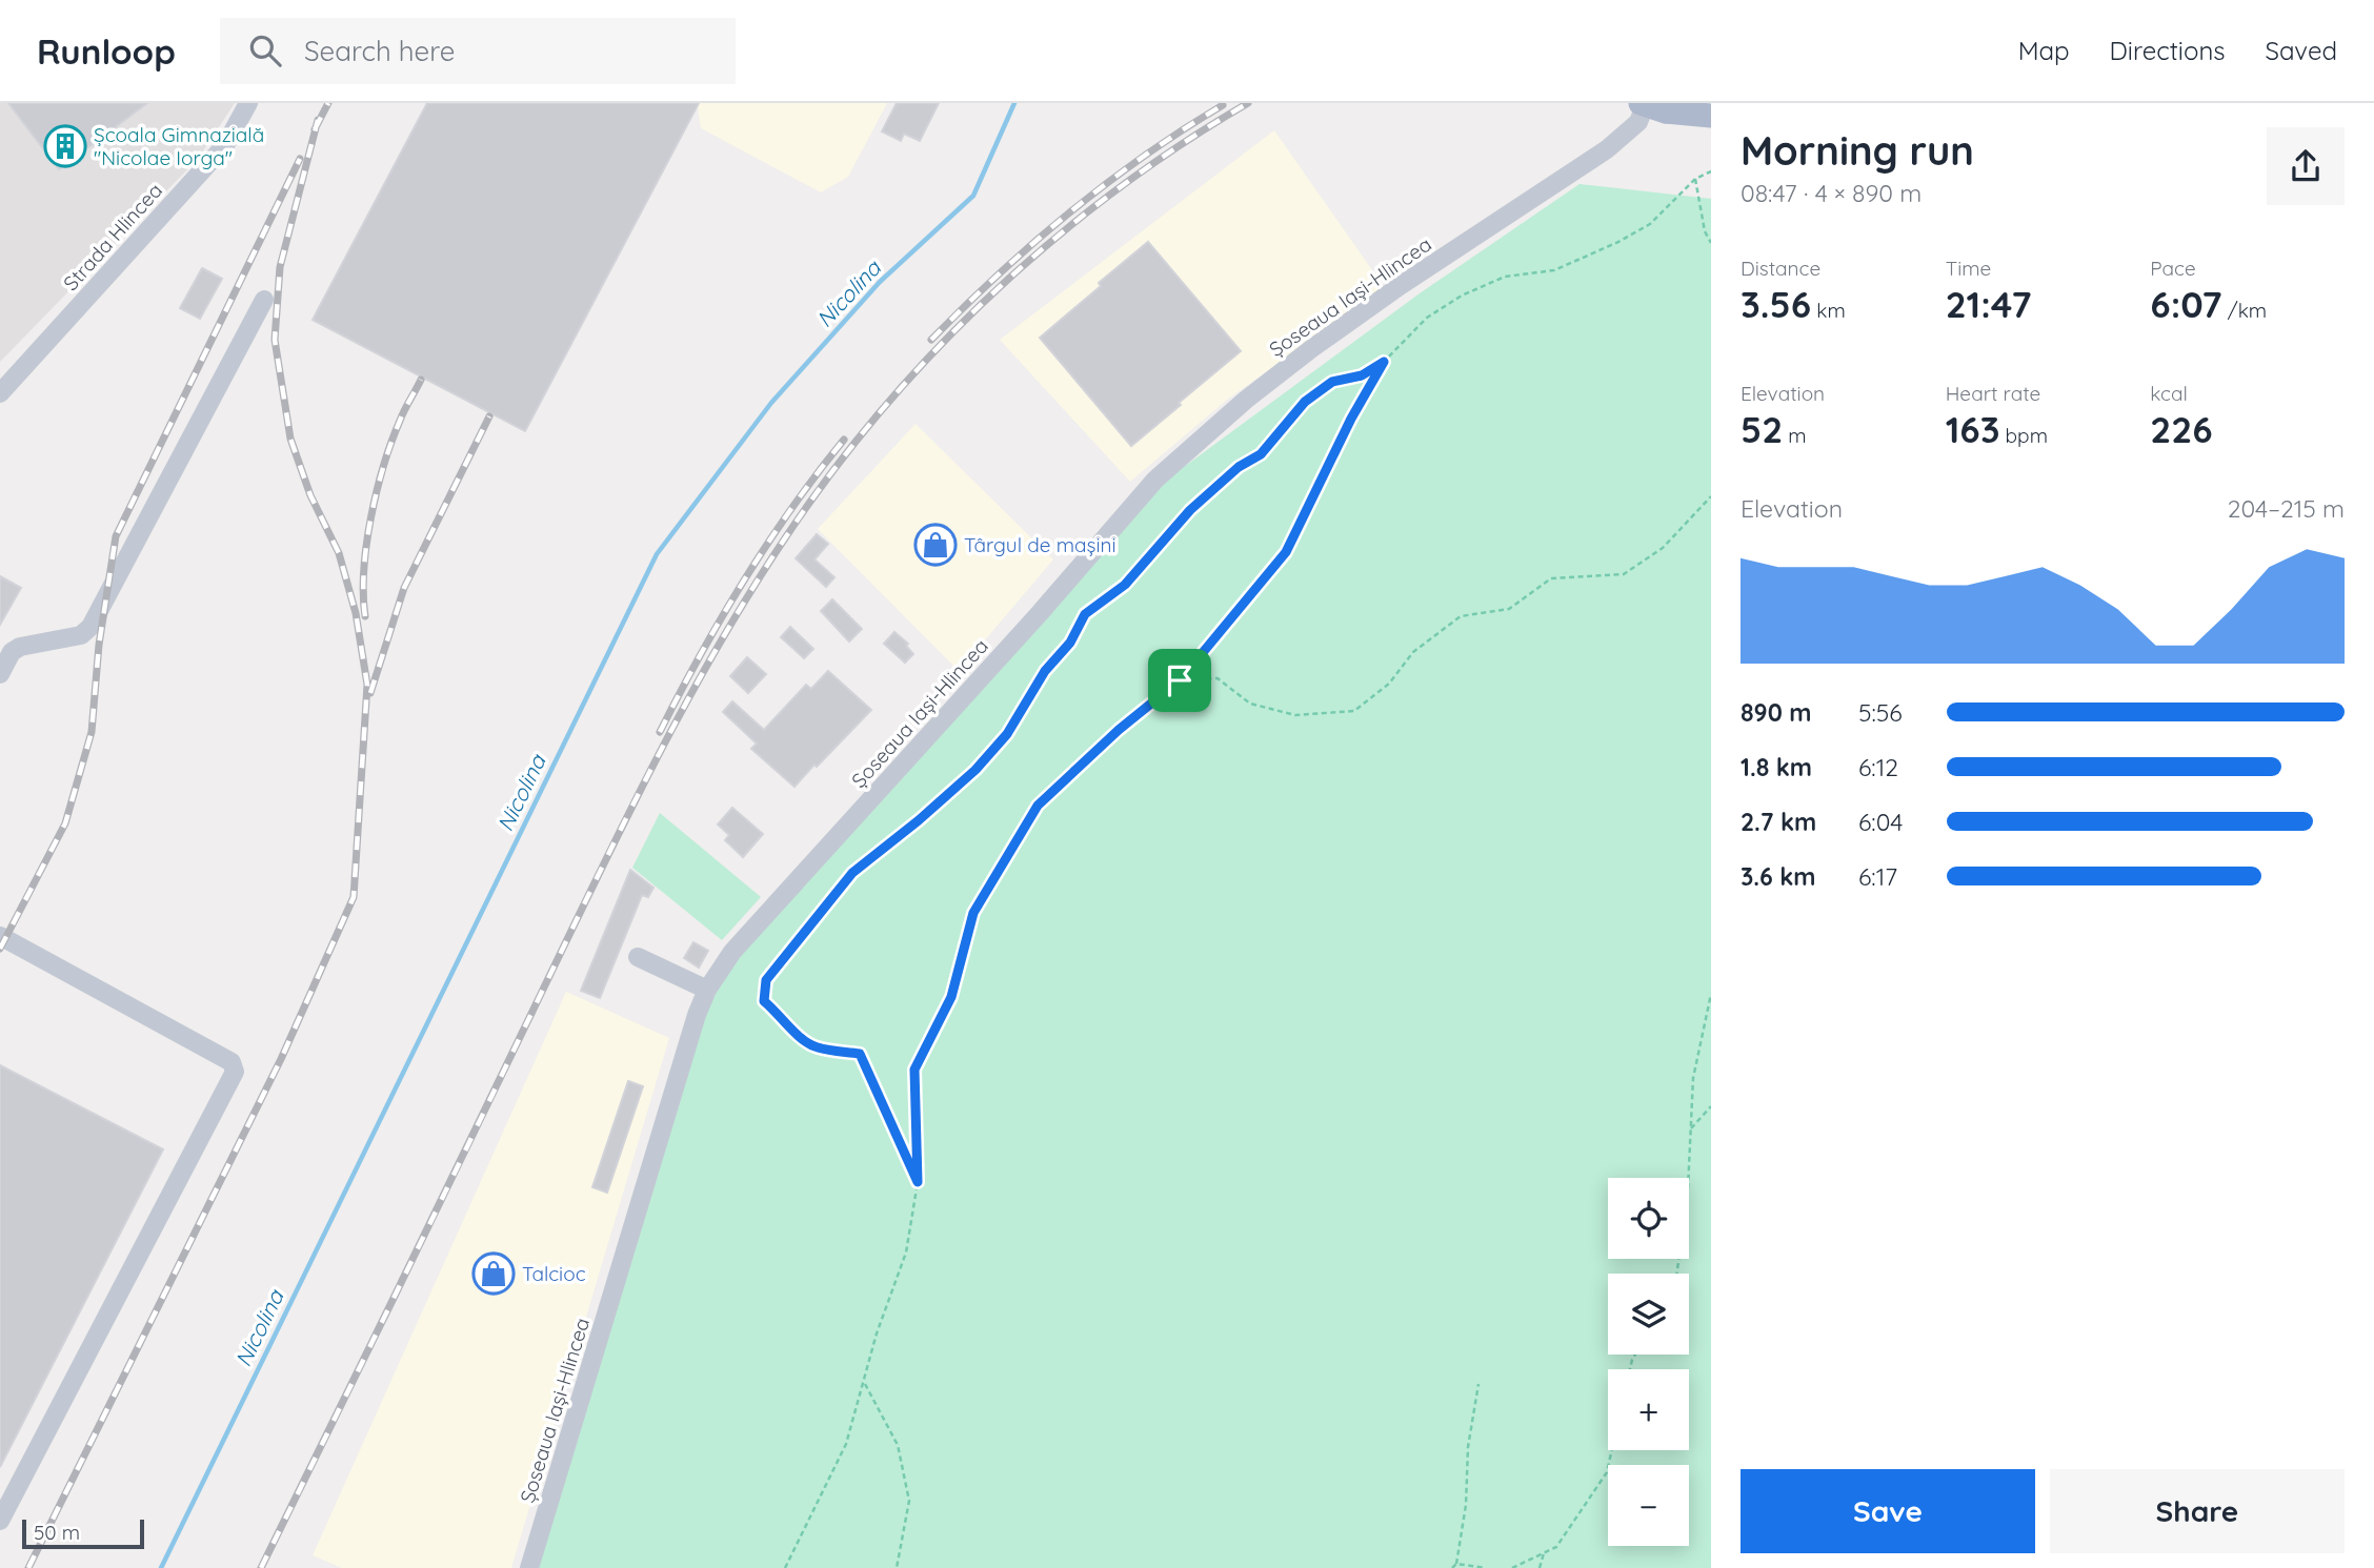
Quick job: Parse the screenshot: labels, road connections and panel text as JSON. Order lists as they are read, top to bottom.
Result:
{
  "streets": {
    "street": ["Strada Hlincea", "Șoseaua Iași-Hlincea"]
  },
  "water": ["Nicolina"],
  "places": {
    "building": ["Școala Gimnazială \"Nicolae Iorga\""],
    "shop": ["Târgul de mașini", "Talcioc"]
  },
  "scale_bar": "50 m",
  "page": {
    "header": "Runloop",
    "search": "Search here",
    "nav": ["Map", "Directions", "Saved"],
    "heading": ["Morning run", "08:47 · 4 × 890 m"],
    "stats": [
      ["Distance", "3.56 km"],
      ["Time", "21:47"],
      ["Pace", "6:07 /km"],
      ["Elevation", "52 m"],
      ["Heart rate", "163 bpm"],
      ["kcal", "226"]
    ],
    "chart": ["Elevation", "204–215 m"],
    "list": [
      {
        "name": "890 m",
        "note": "5:56"
      },
      {
        "name": "1.8 km",
        "note": "6:12"
      },
      {
        "name": "2.7 km",
        "note": "6:04"
      },
      {
        "name": "3.6 km",
        "note": "6:17"
      }
    ],
    "map_buttons": ["+", "−"],
    "buttons": ["Save", "Share"],
    "scale": "50 m"
  }
}
